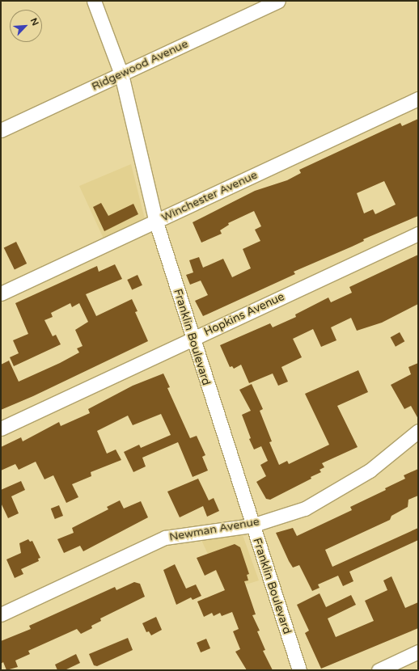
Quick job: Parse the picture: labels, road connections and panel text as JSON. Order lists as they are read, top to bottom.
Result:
{
  "streets": {
    "street": [
      "Ridgewood Avenue",
      "Winchester Avenue",
      "Hopkins Avenue",
      "Franklin Boulevard",
      "Newman Avenue"
    ]
  },
  "crossings": [
    ["Ridgewood Avenue", "Franklin Boulevard"],
    ["Winchester Avenue", "Franklin Boulevard"],
    ["Hopkins Avenue", "Franklin Boulevard"],
    ["Franklin Boulevard", "Newman Avenue"]
  ],
  "north": "top right"
}
